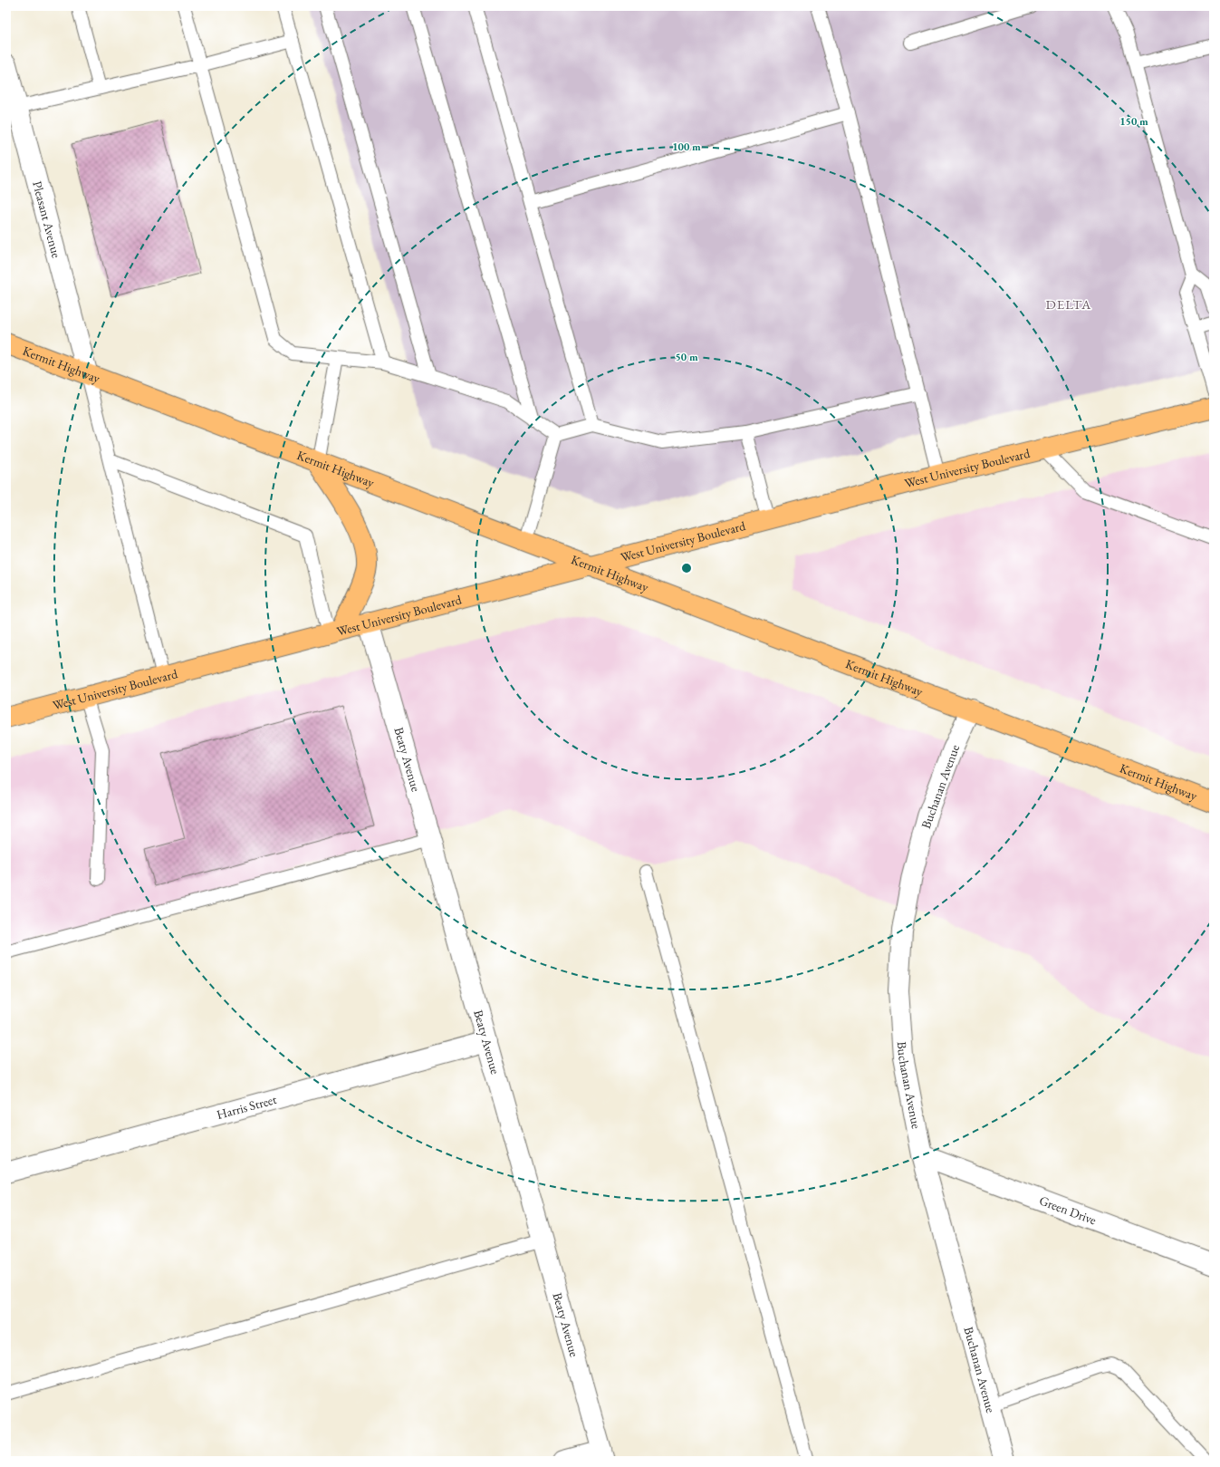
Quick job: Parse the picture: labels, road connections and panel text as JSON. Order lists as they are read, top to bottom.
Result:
{
  "streets": {
    "main road": ["Kermit Highway", "West University Boulevard"],
    "street": [
      "Pleasant Avenue",
      "Beaty Avenue",
      "Buchanan Avenue",
      "Harris Street",
      "Green Drive"
    ]
  },
  "crossings": [
    ["Pleasant Avenue", "Kermit Highway"],
    ["Kermit Highway", "West University Boulevard"],
    ["Kermit Highway", "Buchanan Avenue"],
    ["West University Boulevard", "Beaty Avenue"],
    ["Beaty Avenue", "Harris Street"],
    ["Buchanan Avenue", "Green Drive"]
  ],
  "districts": ["DELTA"],
  "rings": ["150 m", "100 m", "50 m"]
}
